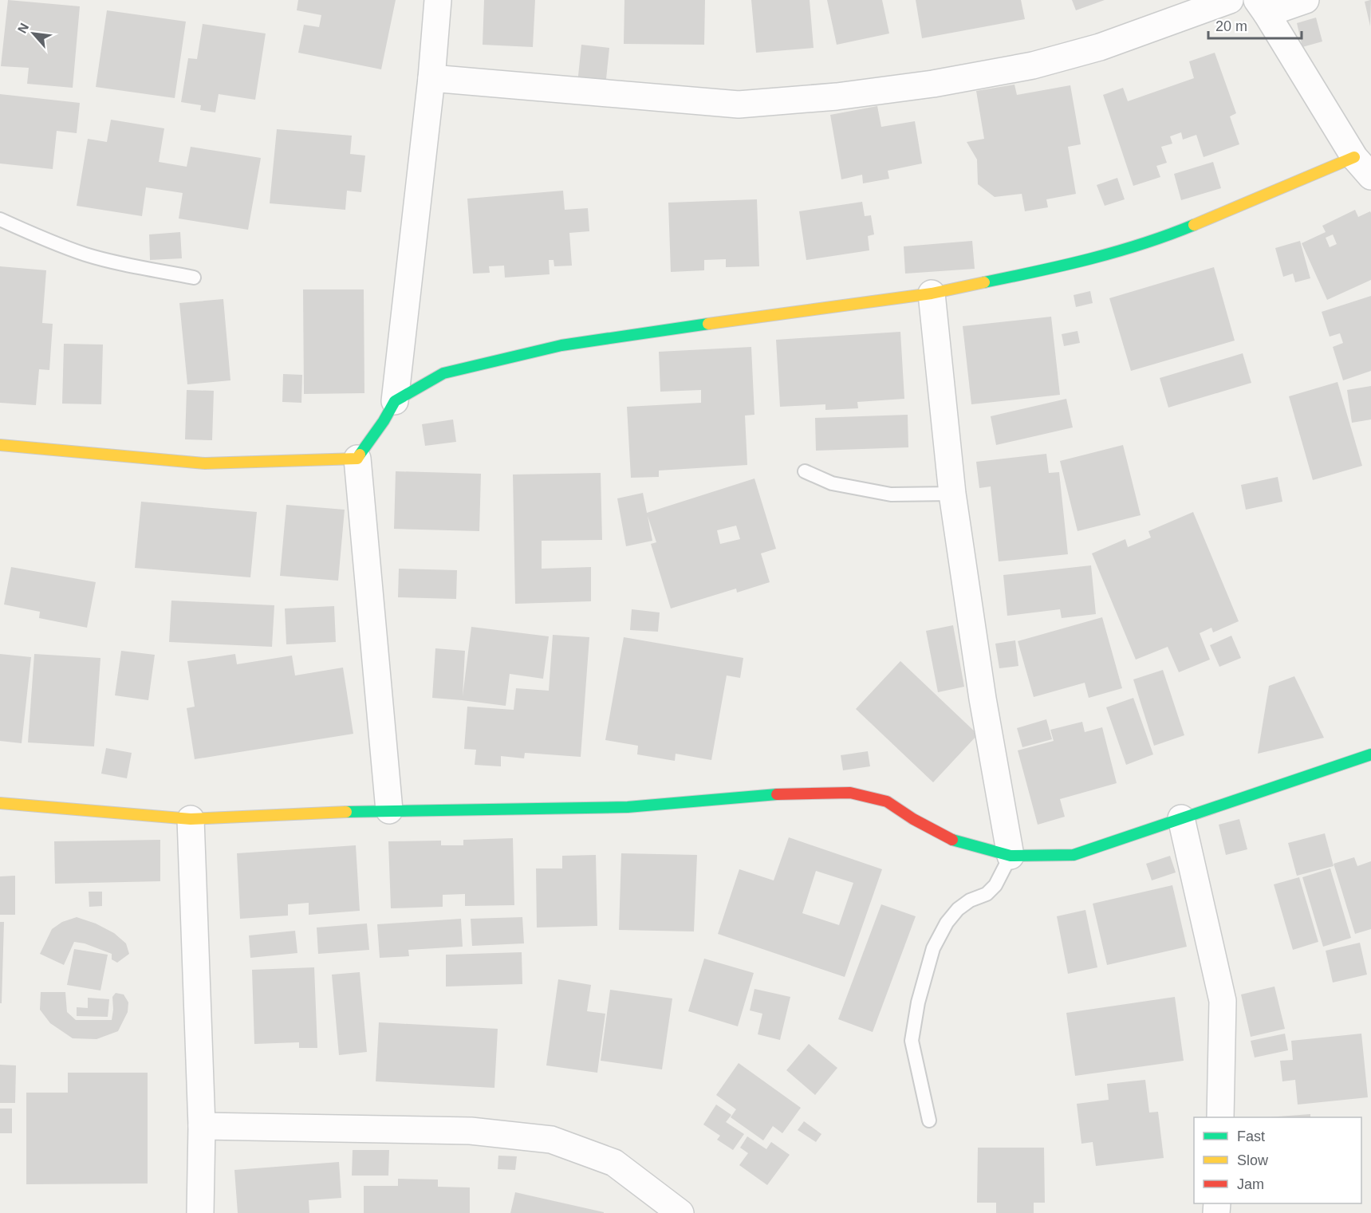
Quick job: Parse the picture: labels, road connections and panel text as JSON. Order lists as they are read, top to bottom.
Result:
{
  "legend": ["Fast", "Slow", "Jam"],
  "scale_bar": "20 m",
  "north": "top left"
}
